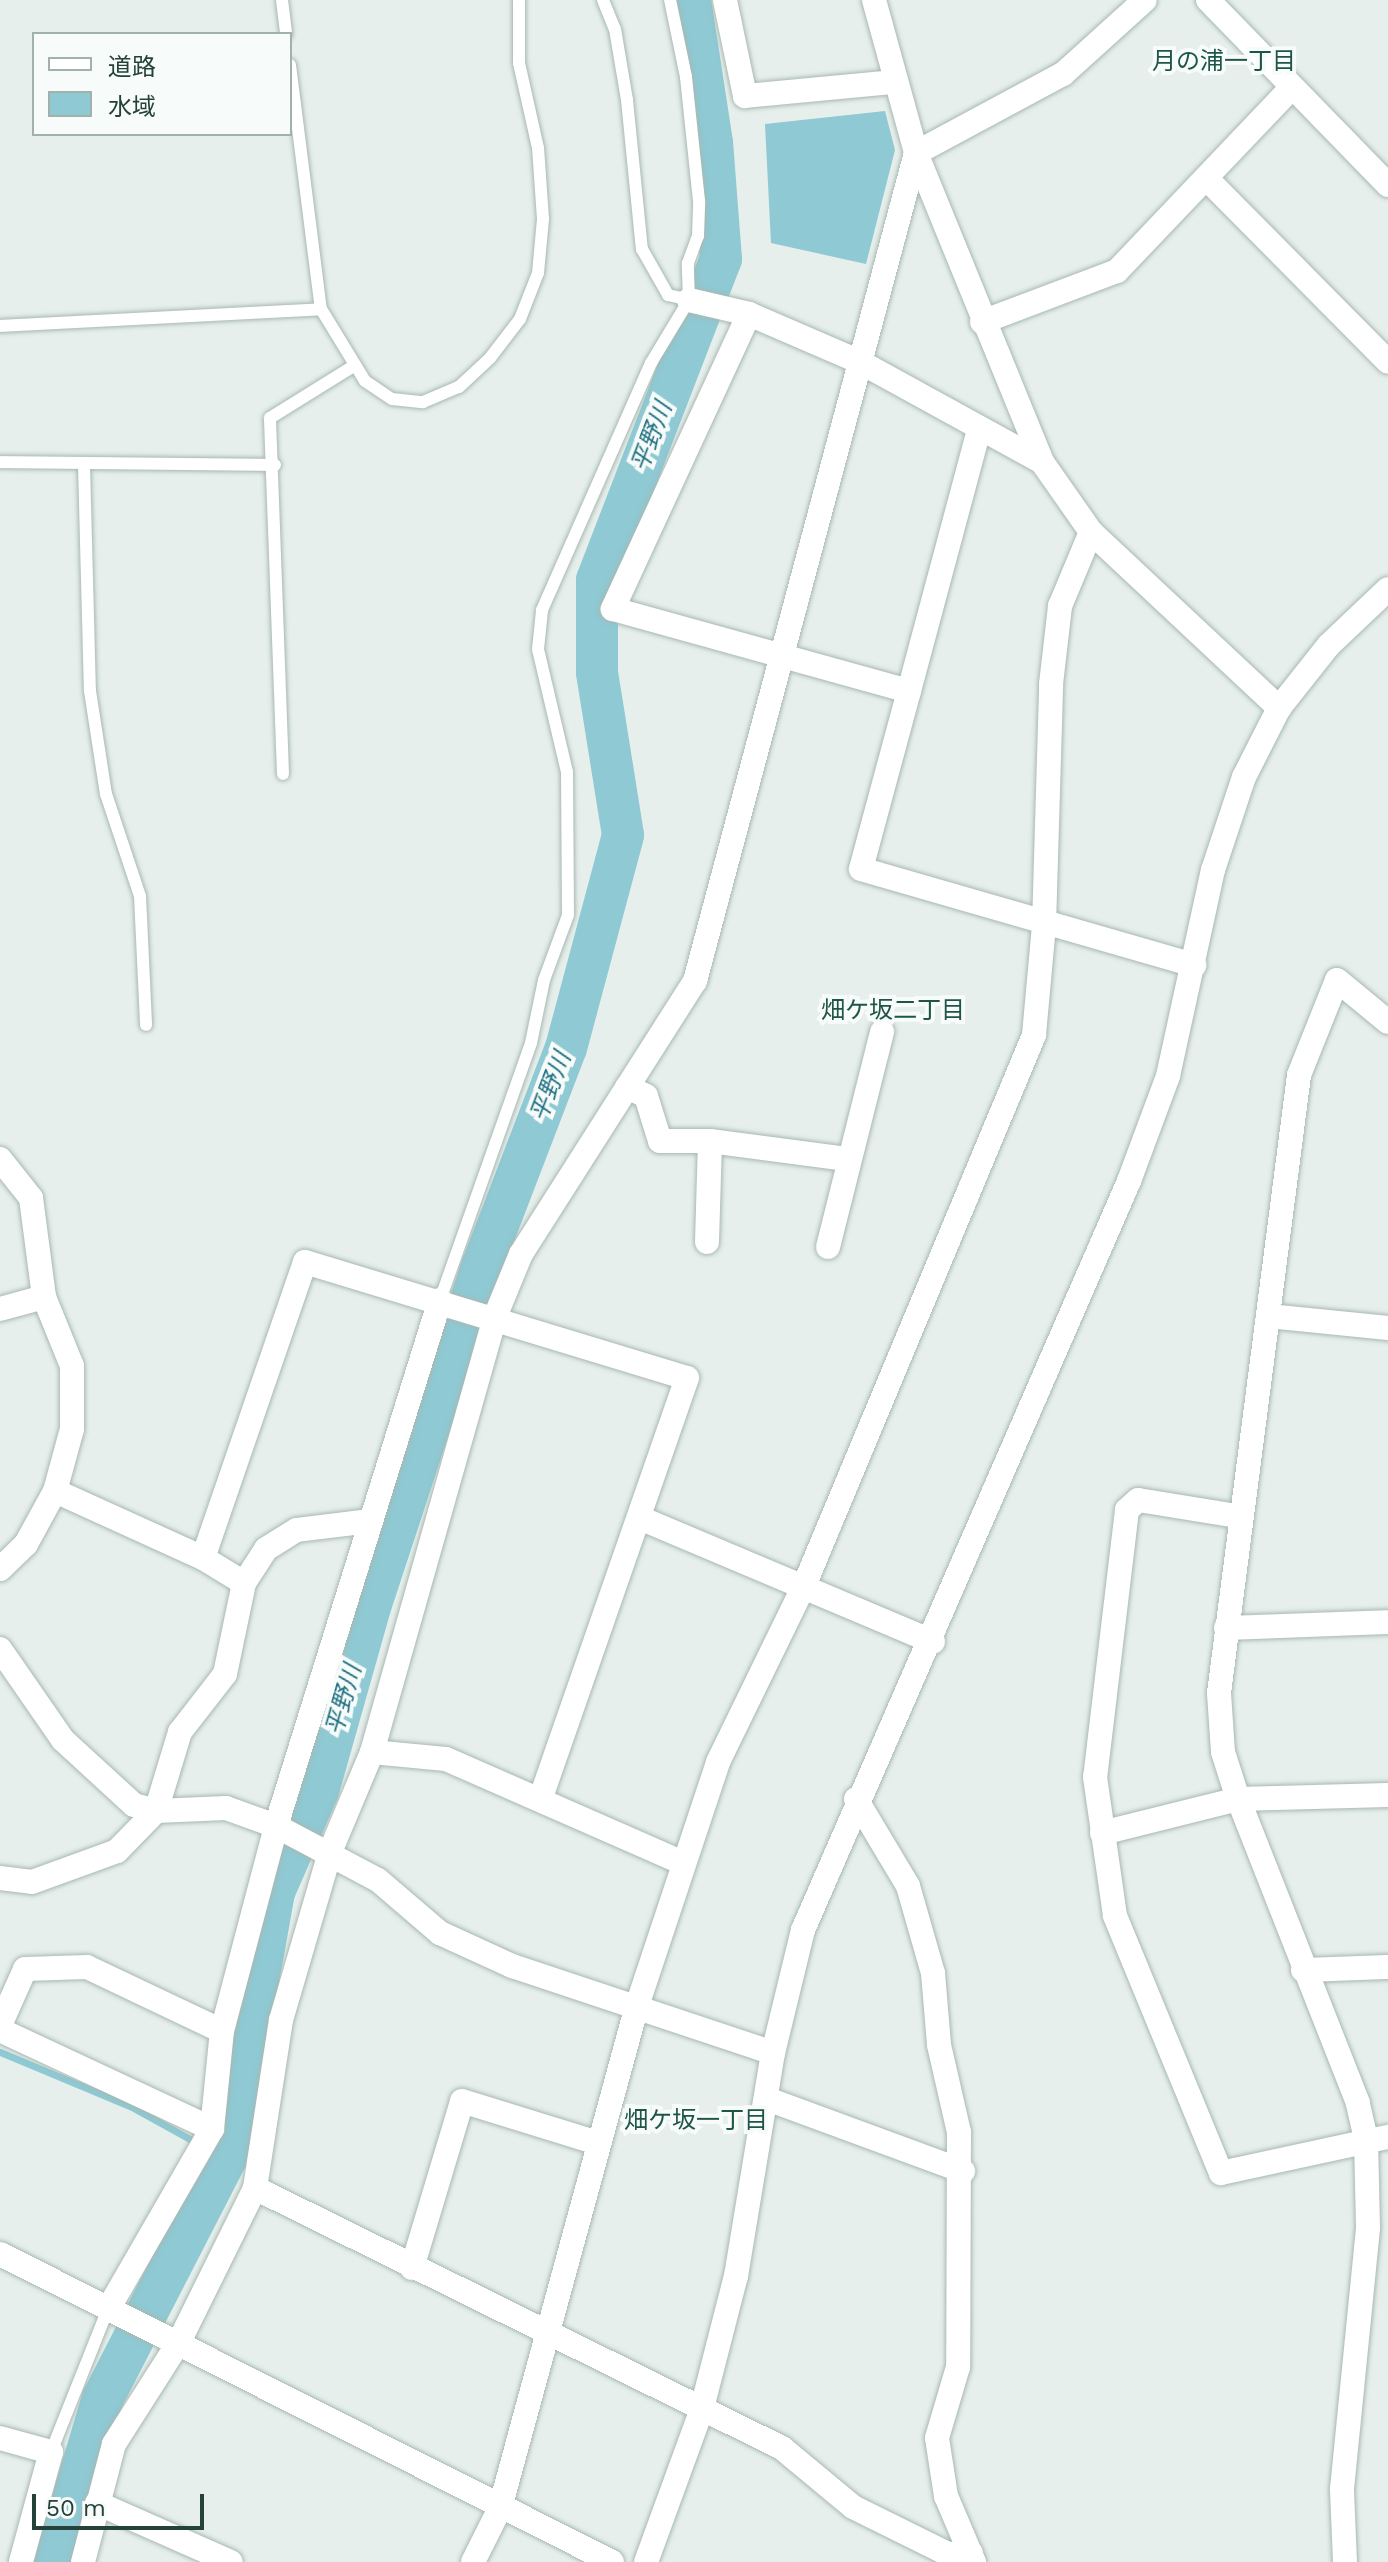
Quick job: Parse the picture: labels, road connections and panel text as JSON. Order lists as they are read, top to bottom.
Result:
{
  "districts": ["月の浦一丁目", "畑ケ坂二丁目", "畑ケ坂一丁目"],
  "water": ["平野川"],
  "legend": ["道路", "水域"],
  "scale_bar": "50 m"
}
